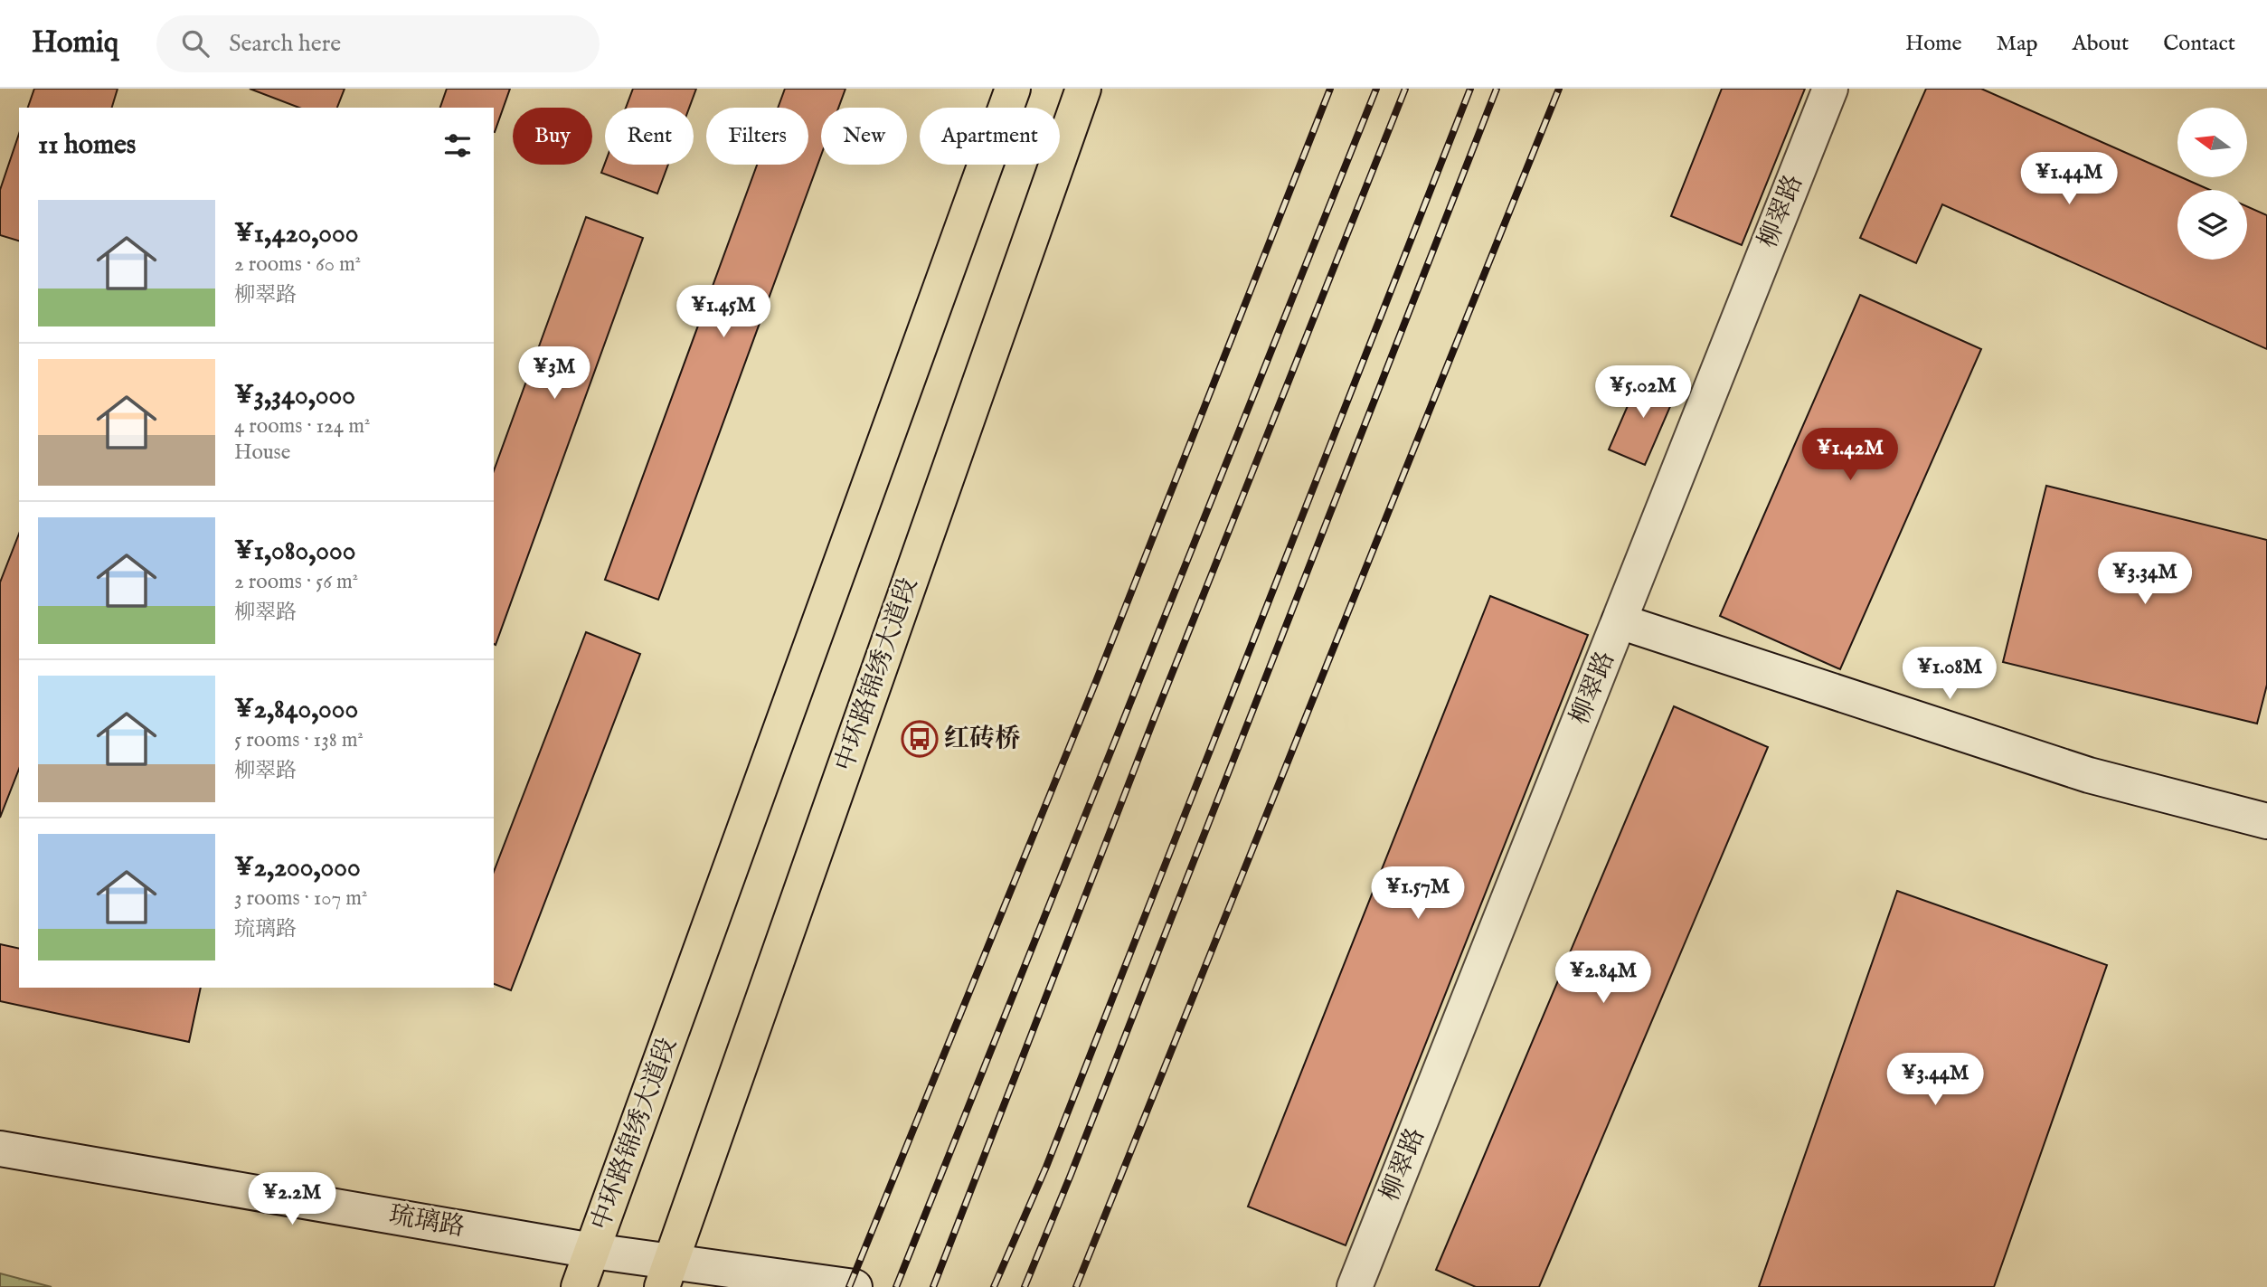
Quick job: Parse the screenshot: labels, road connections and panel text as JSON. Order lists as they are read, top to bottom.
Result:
{
  "streets": {
    "main road": ["中环路锦绣大道段"],
    "street": ["柳翠路", "琉璃路"]
  },
  "crossings": [
    ["中环路锦绣大道段", "琉璃路"]
  ],
  "places": {
    "bus stop": ["红砖桥"]
  },
  "north": "left",
  "page": {
    "header": "Homiq",
    "search": "Search here",
    "nav": [
      "Home",
      "Map",
      "About",
      "Contact"
    ],
    "chip": [
      "Buy",
      "Rent",
      "Filters",
      "New",
      "Apartment"
    ],
    "heading": "11 homes",
    "price": [
      "¥1.44M",
      "¥1.45M",
      "¥3M",
      "¥5.02M",
      "¥1.42M",
      "¥3.34M",
      "¥1.08M",
      "¥1.57M",
      "¥2.84M",
      "¥3.44M",
      "¥2.2M"
    ],
    "list": [
      {
        "name": "¥1,420,000",
        "note": "2 rooms · 60 m² · 柳翠路"
      },
      {
        "name": "¥3,340,000",
        "note": "4 rooms · 124 m² · House"
      },
      {
        "name": "¥1,080,000",
        "note": "2 rooms · 56 m² · 柳翠路"
      },
      {
        "name": "¥2,840,000",
        "note": "5 rooms · 138 m² · 柳翠路"
      },
      {
        "name": "¥2,200,000",
        "note": "3 rooms · 107 m² · 琉璃路"
      }
    ]
  }
}
